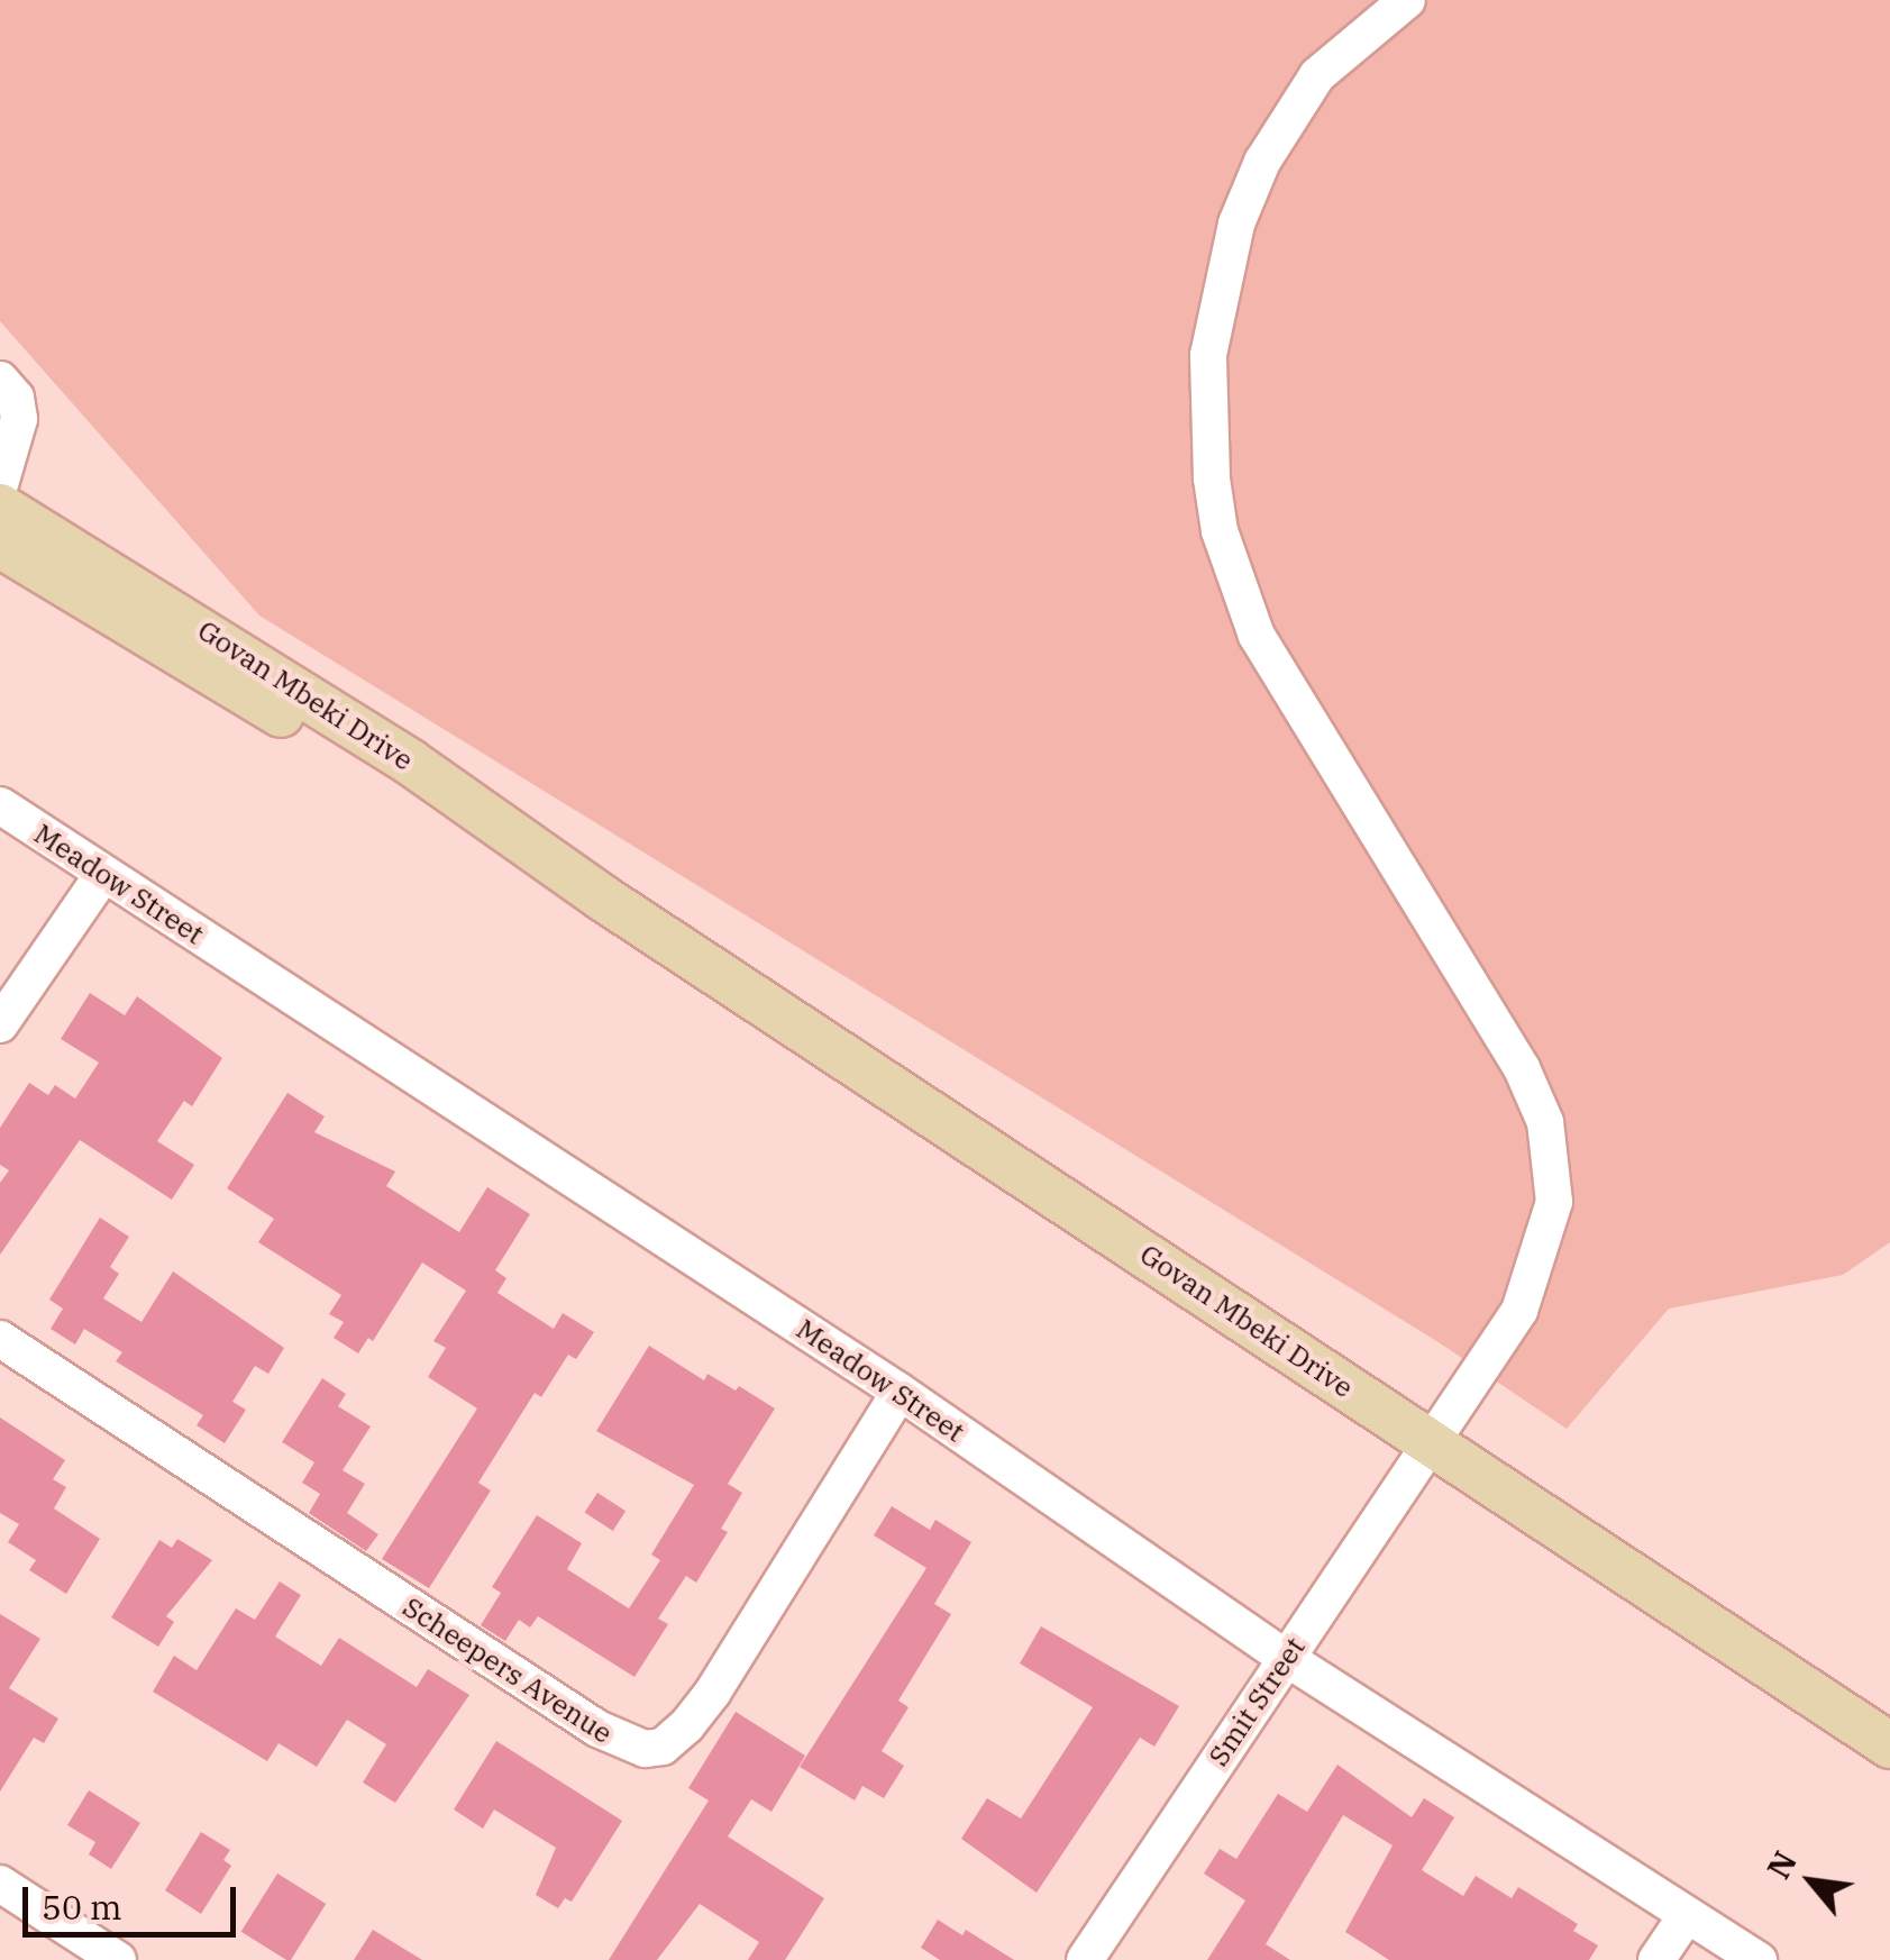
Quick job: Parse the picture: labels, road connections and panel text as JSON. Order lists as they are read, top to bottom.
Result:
{
  "streets": {
    "main road": ["Govan Mbeki Drive"],
    "street": ["Meadow Street", "Scheepers Avenue", "Smit Street"]
  },
  "crossings": [
    ["Govan Mbeki Drive", "Smit Street"],
    ["Meadow Street", "Scheepers Avenue"],
    ["Meadow Street", "Smit Street"]
  ],
  "scale_bar": "50 m",
  "north": "top left"
}
